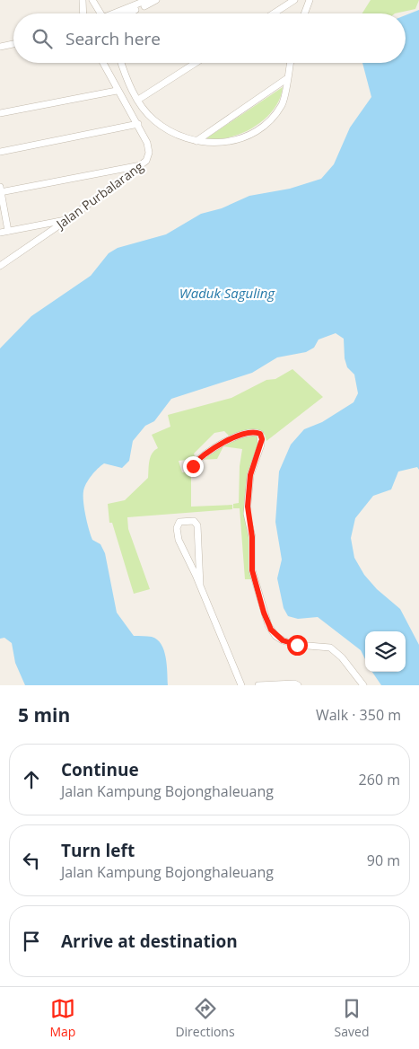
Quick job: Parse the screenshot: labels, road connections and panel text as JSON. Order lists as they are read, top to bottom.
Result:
{
  "streets": {
    "street": ["Jalan Purbalarang"]
  },
  "water": ["Waduk Saguling"],
  "page": {
    "search": "Search here",
    "heading": ["5 min", "Walk · 350 m"],
    "list": [
      ["Continue", "Jalan Kampung Bojonghaleuang", "260 m"],
      ["Turn left", "Jalan Kampung Bojonghaleuang", "90 m"],
      "Arrive at destination"
    ],
    "nav": ["Map", "Directions", "Saved"]
  }
}
